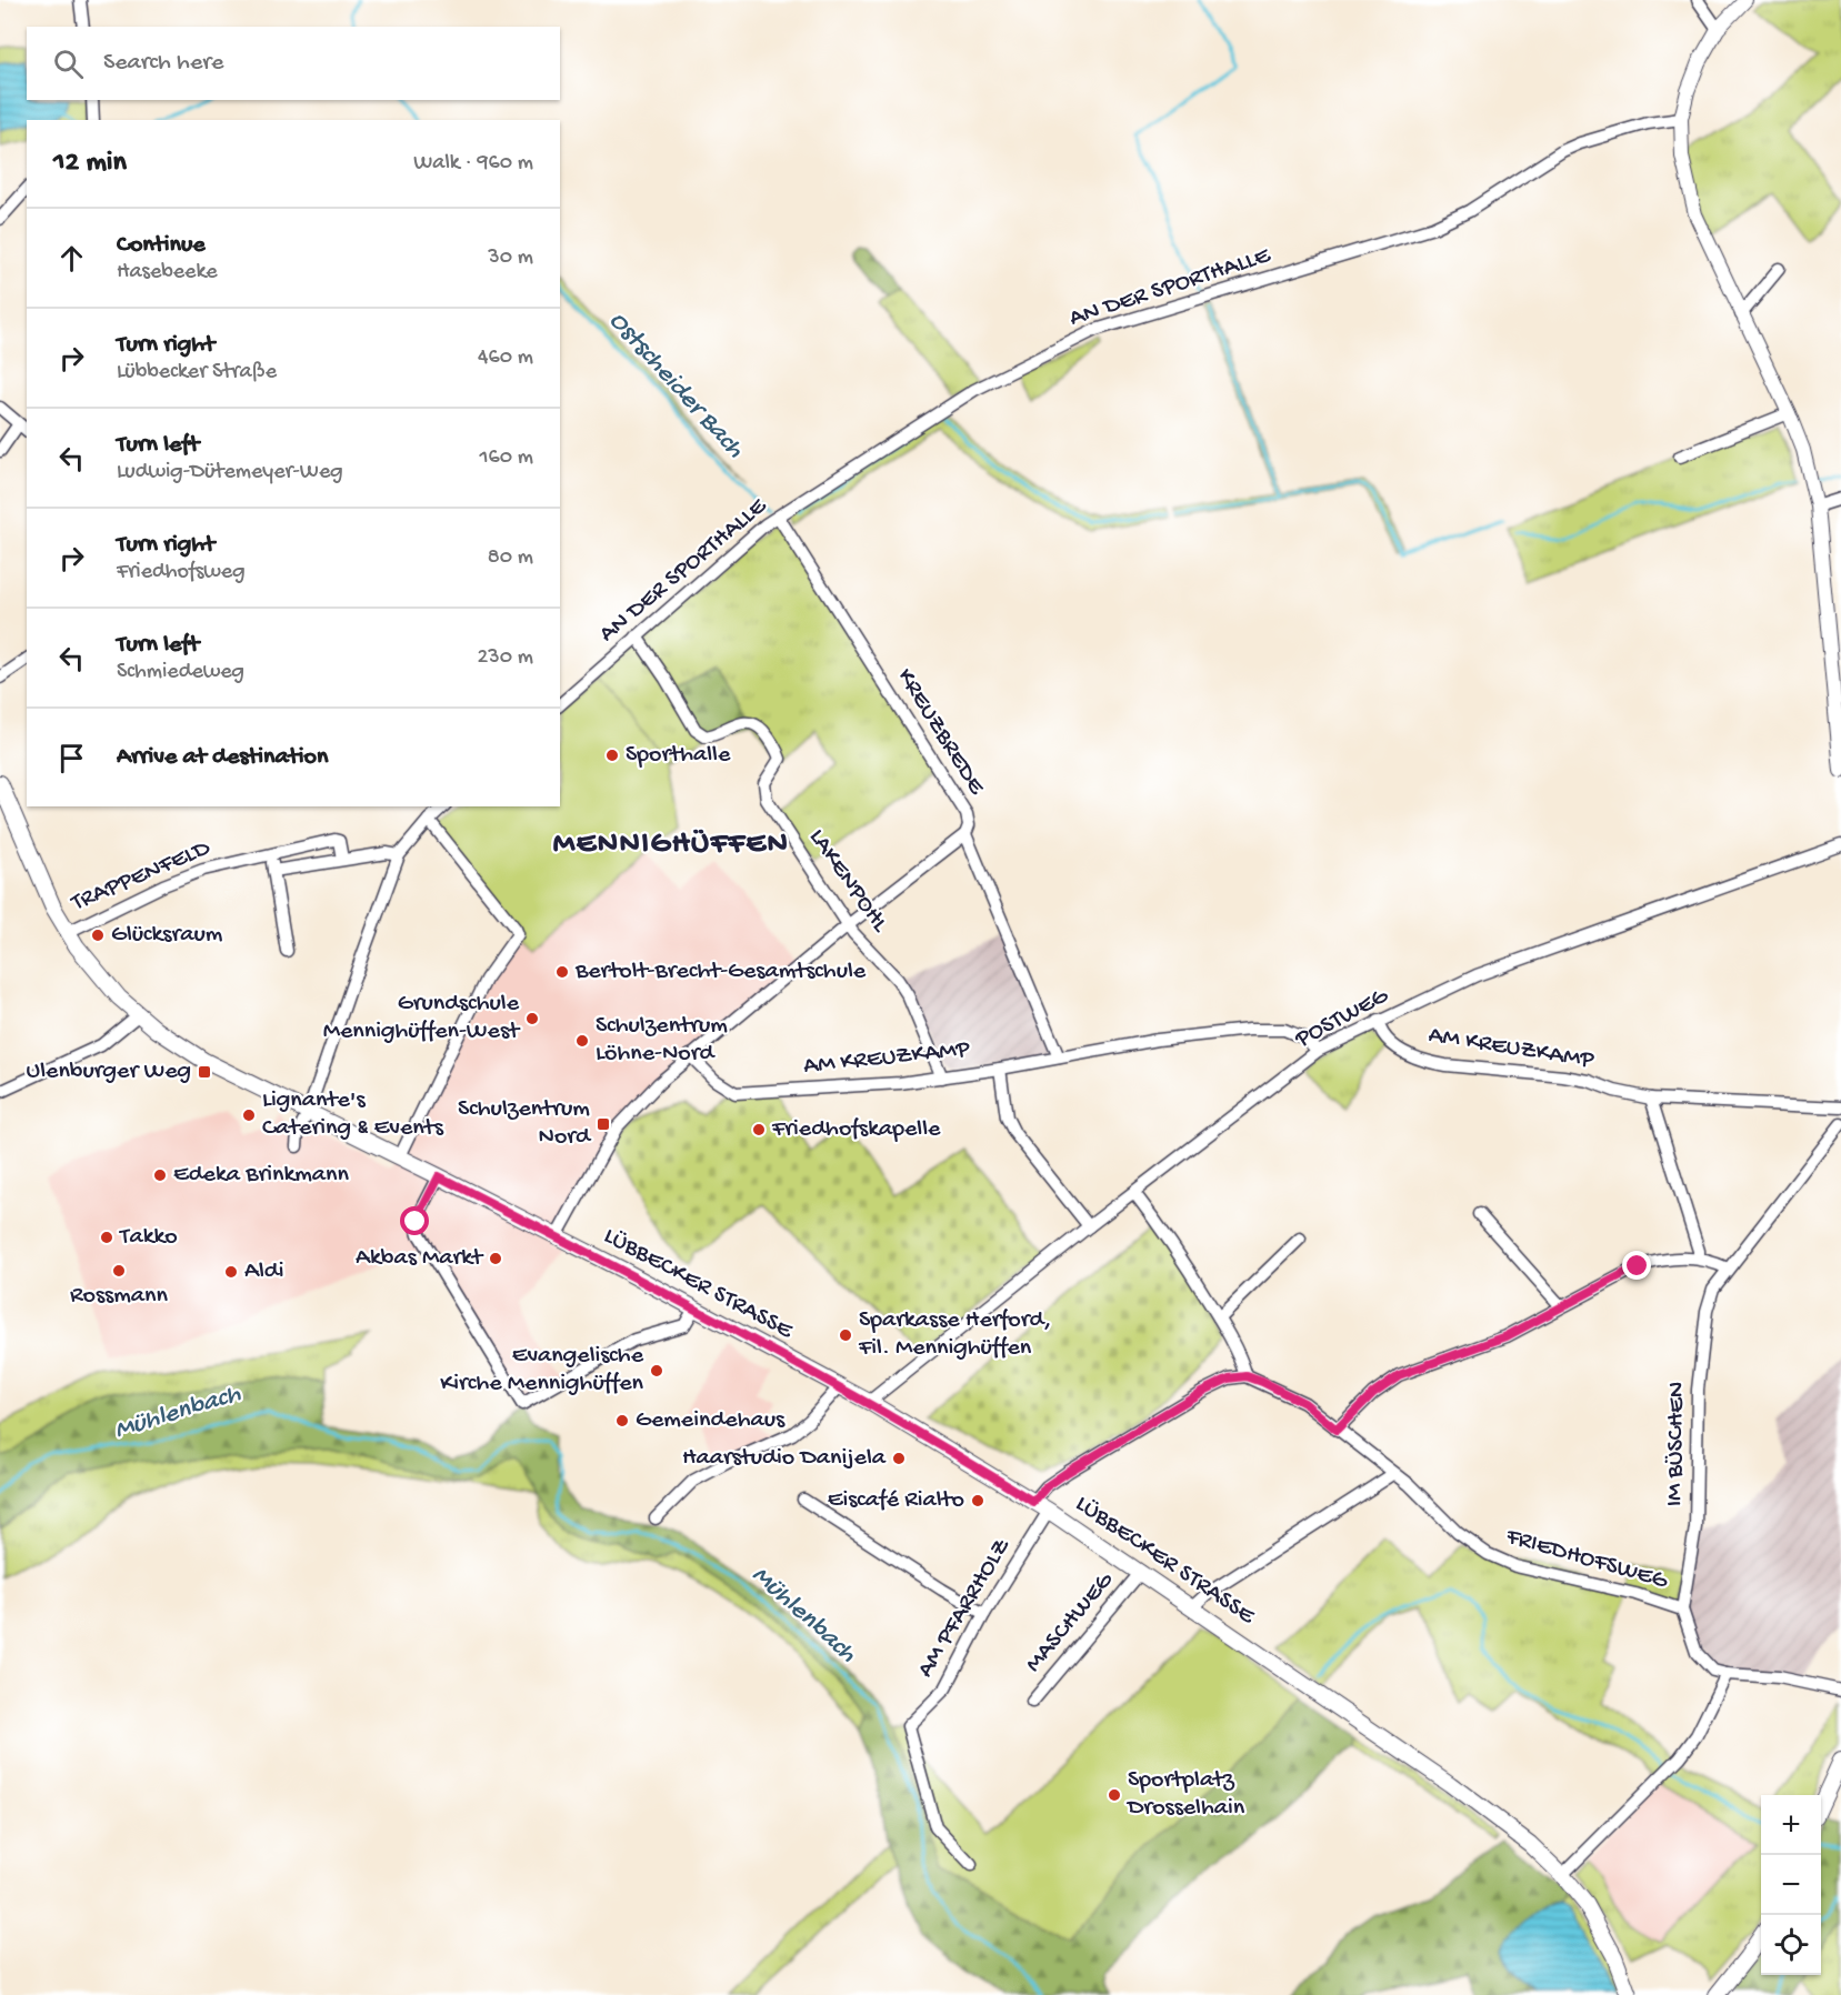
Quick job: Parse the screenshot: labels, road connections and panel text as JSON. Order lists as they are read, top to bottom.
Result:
{
  "streets": {
    "main road": ["LÜBBECKER STRASSE"],
    "street": [
      "AN DER SPORTHALLE",
      "KREUZBREDE",
      "TRAPPENFELD",
      "LAKENPOHL",
      "POSTWEG",
      "AM KREUZKAMP",
      "IM BÜSCHEN",
      "FRIEDHOFSWEG",
      "AM PFARRHOLZ",
      "MASCHWEG"
    ]
  },
  "crossings": [
    ["AN DER SPORTHALLE", "KREUZBREDE"],
    ["AN DER SPORTHALLE", "LAKENPOHL"],
    ["KREUZBREDE", "AM KREUZKAMP"],
    ["TRAPPENFELD", "LÜBBECKER STRASSE"],
    ["LAKENPOHL", "AM KREUZKAMP"],
    ["POSTWEG", "AM KREUZKAMP"],
    ["POSTWEG", "LÜBBECKER STRASSE"],
    ["LÜBBECKER STRASSE", "AM PFARRHOLZ"],
    ["LÜBBECKER STRASSE", "MASCHWEG"],
    ["IM BÜSCHEN", "FRIEDHOFSWEG"]
  ],
  "districts": ["MENNIGHÜFFEN"],
  "water": ["Ostscheider Bach", "Mühlenbach"],
  "places": {
    "other": [
      "Sporthalle",
      "Glücksraum",
      "Bertolt-Brecht-Gesamtschule",
      "Grundschule Mennighüffen-West",
      "Schulzentrum Löhne-Nord",
      "Lignante's Catering & Events",
      "Friedhofskapelle",
      "Edeka Brinkmann",
      "Takko",
      "Akbas Markt",
      "Rossmann",
      "Aldi",
      "Sparkasse Herford, Fil. Mennighüffen",
      "Evangelische Kirche Mennighüffen",
      "Gemeindehaus",
      "Haarstudio Danijela",
      "Eiscafé Rialto",
      "Sportplatz Drosselhain"
    ],
    "transit": ["Ulenburger Weg", "Schulzentrum Nord"]
  },
  "page": {
    "search": "Search here",
    "heading": ["12 min", "Walk · 960 m"],
    "list": [
      ["Continue", "Hasebeeke", "30 m"],
      ["Turn right", "Lübbecker Straße", "460 m"],
      ["Turn left", "Ludwig-Dütemeyer-Weg", "160 m"],
      ["Turn right", "Friedhofsweg", "80 m"],
      ["Turn left", "Schmiedeweg", "230 m"],
      "Arrive at destination"
    ],
    "map_buttons": ["+", "−"]
  }
}
